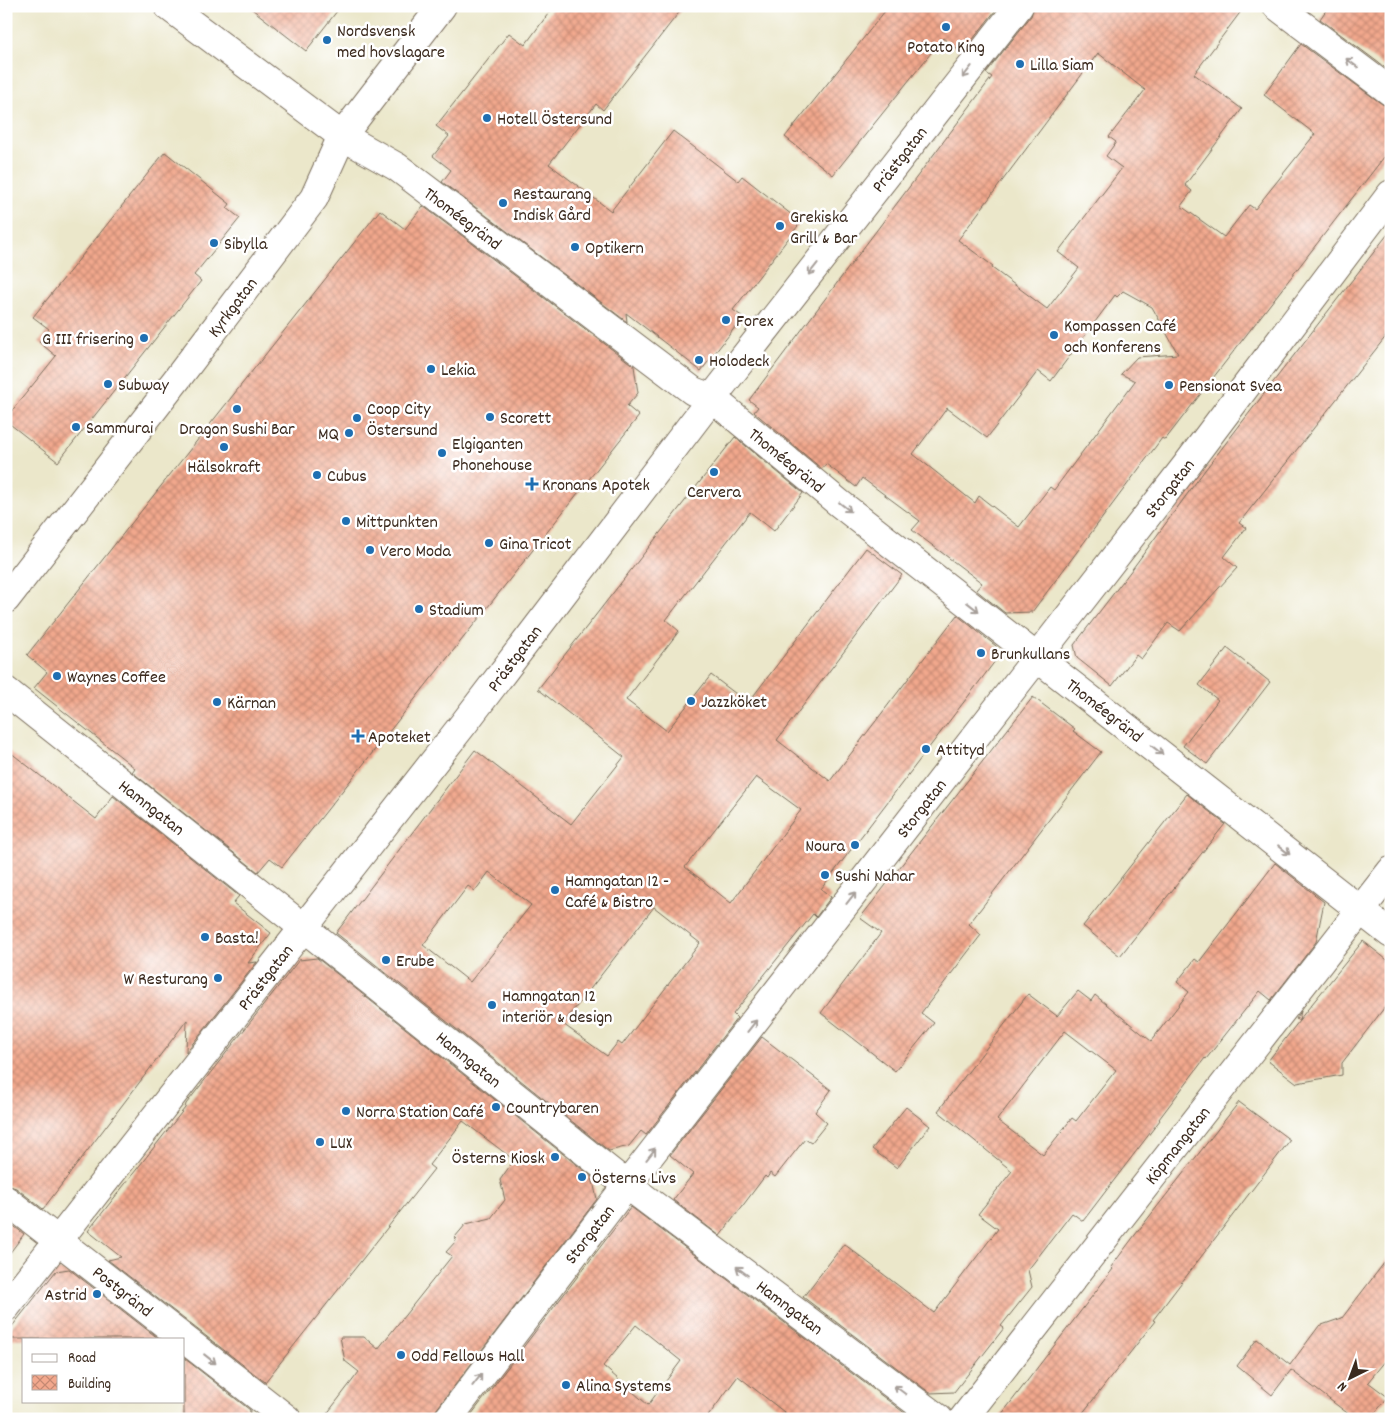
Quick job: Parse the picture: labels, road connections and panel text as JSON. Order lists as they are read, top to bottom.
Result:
{
  "streets": {
    "street": [
      "Prästgatan",
      "Thoméegränd",
      "Kyrkgatan",
      "Storgatan",
      "Hamngatan",
      "Köpmangatan",
      "Postgränd"
    ]
  },
  "crossings": [
    ["Prästgatan", "Thoméegränd"],
    ["Prästgatan", "Hamngatan"],
    ["Prästgatan", "Postgränd"],
    ["Thoméegränd", "Kyrkgatan"],
    ["Thoméegränd", "Storgatan"],
    ["Thoméegränd", "Köpmangatan"],
    ["Storgatan", "Hamngatan"]
  ],
  "one_way": ["Thoméegränd", "Storgatan", "Postgränd"],
  "places": {
    "other": [
      "Potato King",
      "Nordsvensk med hovslagare",
      "Lilla Siam",
      "Hotell Östersund",
      "Restaurang Indisk Gård",
      "Grekiska Grill & Bar",
      "Sibylla",
      "Optikern",
      "Forex",
      "Kompassen Café och Konferens",
      "G III frisering",
      "Holodeck",
      "Lekia",
      "Subway",
      "Pensionat Svea",
      "Dragon Sushi Bar",
      "Scorett",
      "Coop City Östersund",
      "Sammurai",
      "MQ",
      "Hälsokraft",
      "Elgiganten Phonehouse",
      "Cervera",
      "Cubus",
      "Mittpunkten",
      "Gina Tricot",
      "Vero Moda",
      "Stadium",
      "Brunkullans",
      "Waynes Coffee",
      "Jazzköket",
      "Kärnan",
      "Attityd",
      "Noura",
      "Sushi Nahar",
      "Hamngatan 12 - Café & Bistro",
      "Basta!",
      "Erube",
      "W Resturang",
      "Hamngatan 12 interiör & design",
      "Countrybaren",
      "Norra Station Café",
      "LUX",
      "Österns Kiosk",
      "Österns Livs",
      "Astrid",
      "Odd Fellows Hall",
      "Alina Systems"
    ],
    "health": ["Kronans Apotek", "Apoteket"]
  },
  "legend": ["Road", "Building"],
  "north": "bottom left"
}
